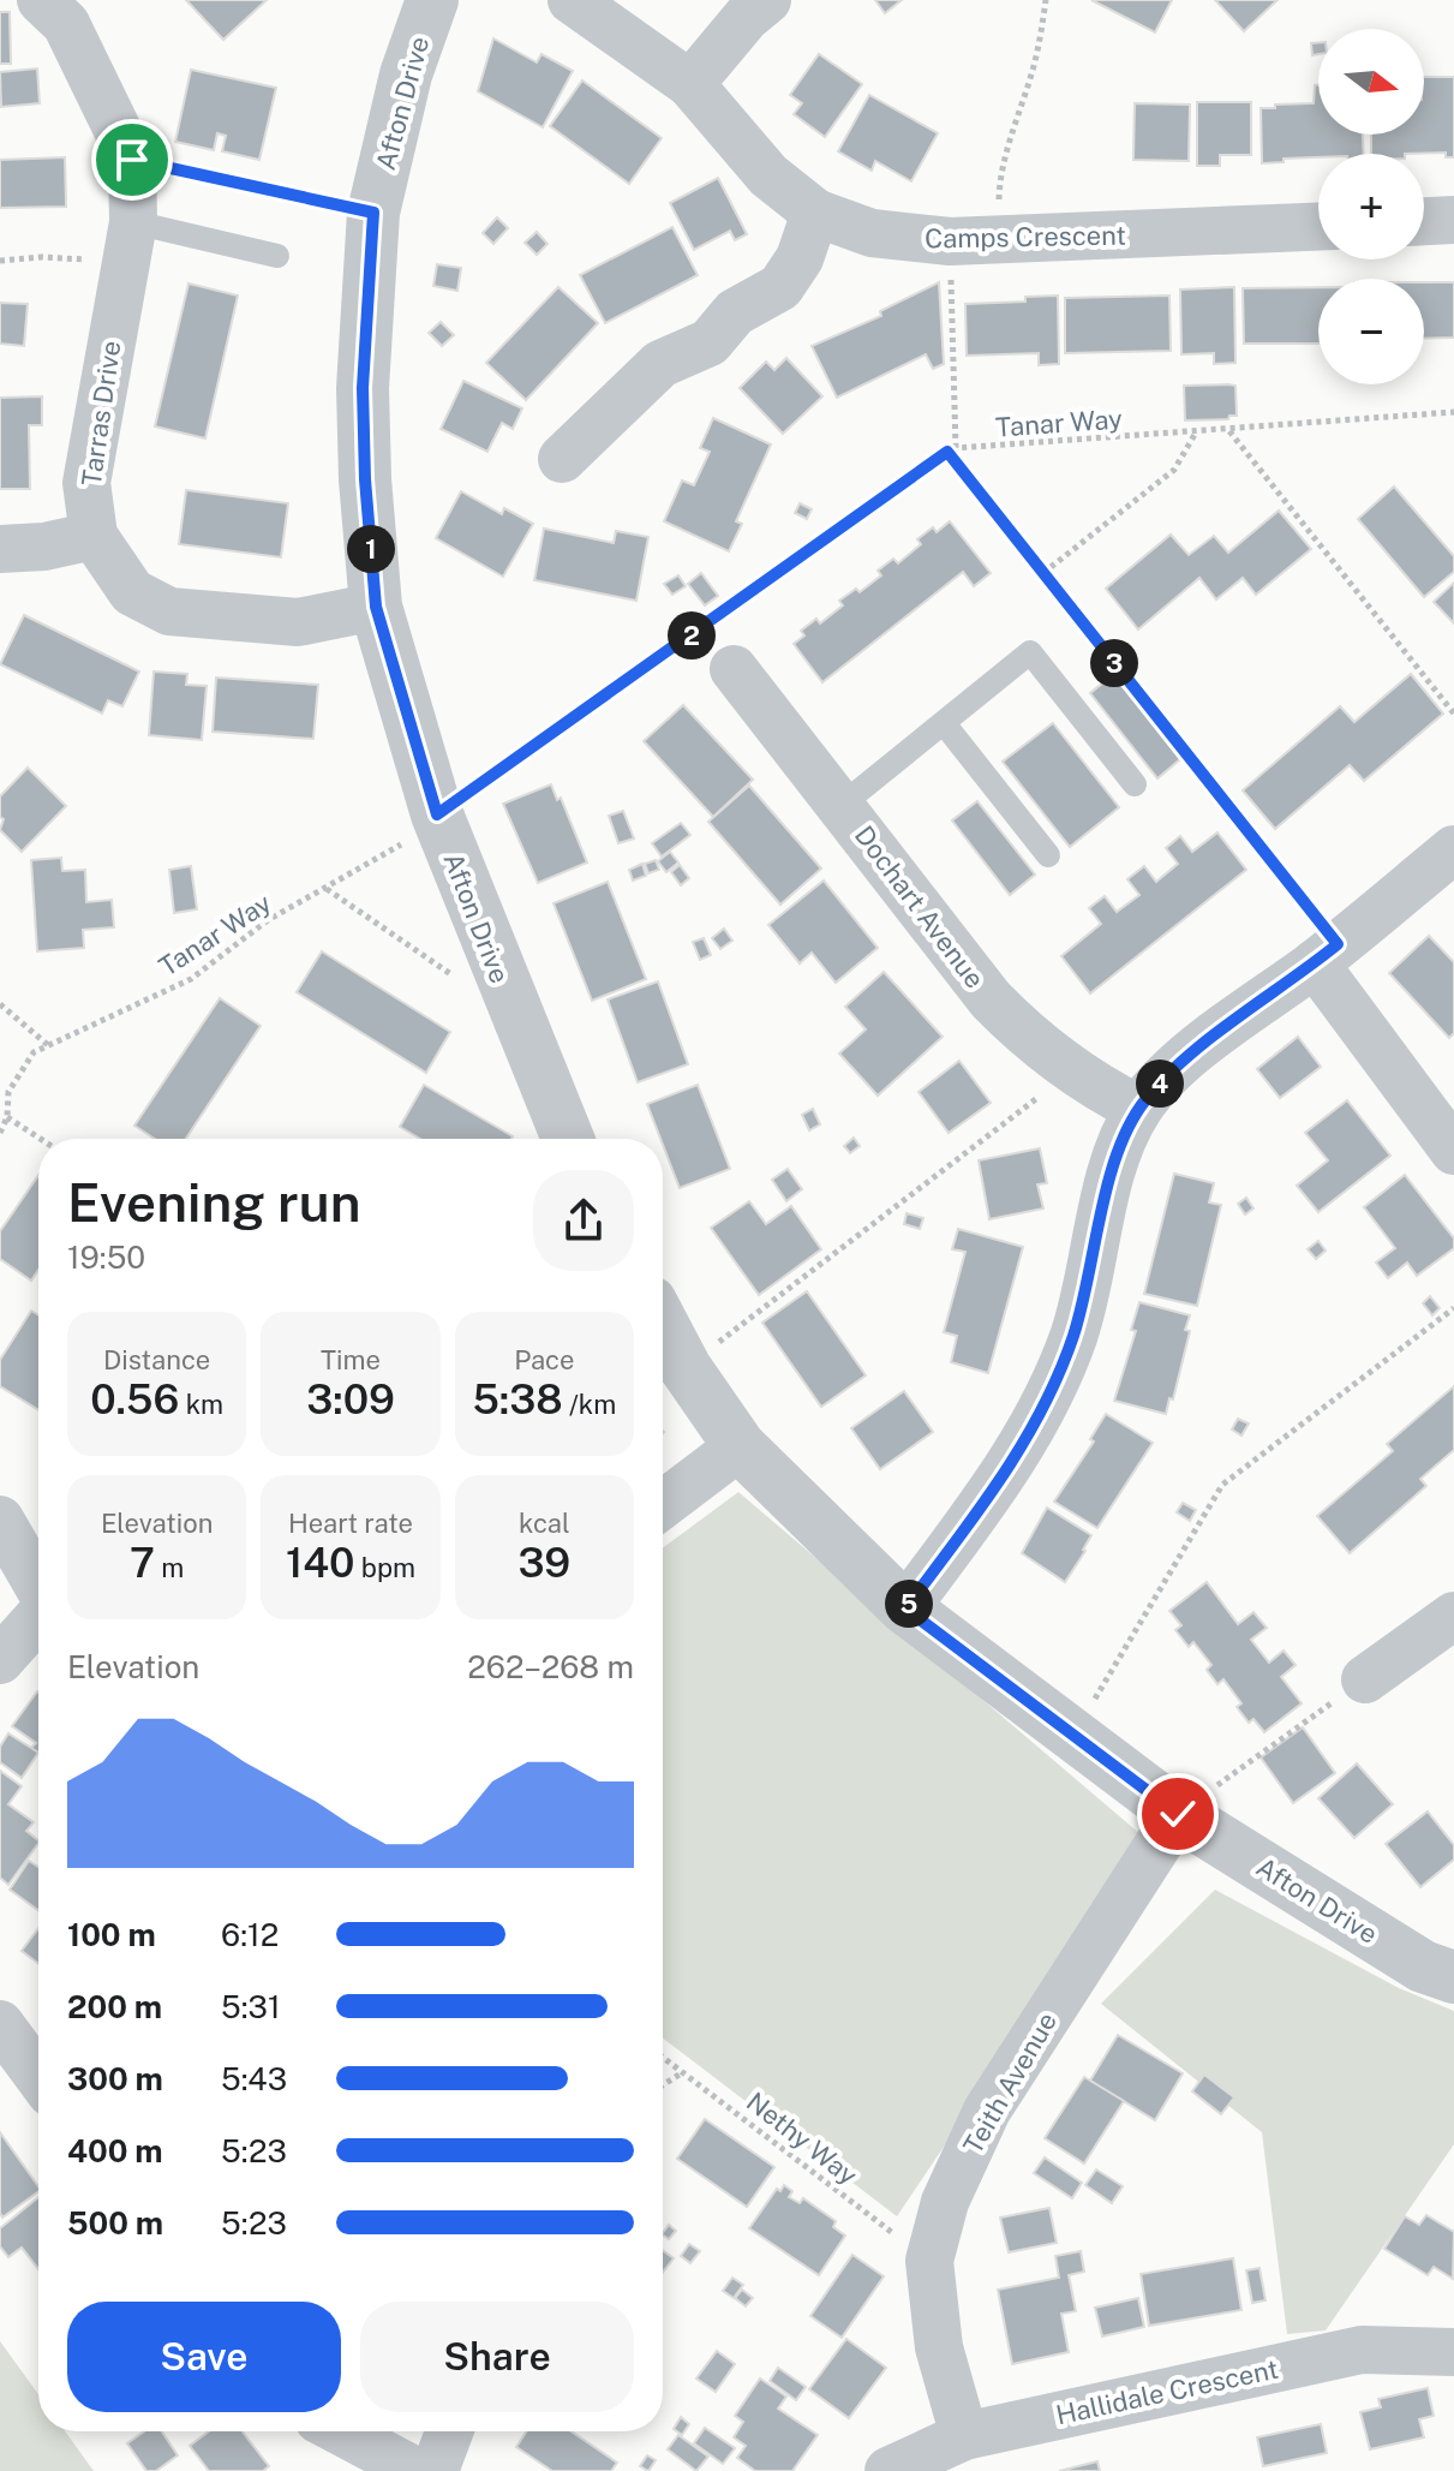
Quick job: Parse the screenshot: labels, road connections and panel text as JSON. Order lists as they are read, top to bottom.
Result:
{
  "streets": {
    "street": [
      "Afton Drive",
      "Camps Crescent",
      "Tarras Drive",
      "Dochart Avenue",
      "Teith Avenue",
      "Hallidale Crescent"
    ],
    "path": ["Tanar Way", "Nethy Way"]
  },
  "crossings": [
    ["Afton Drive", "Tarras Drive"],
    ["Afton Drive", "Tanar Way"],
    ["Afton Drive", "Teith Avenue"],
    ["Teith Avenue", "Nethy Way"],
    ["Teith Avenue", "Hallidale Crescent"]
  ],
  "north": "right",
  "page": {
    "map_buttons": ["+", "−"],
    "pins": [
      "1",
      "2",
      "3",
      "4",
      "5"
    ],
    "heading": ["Evening run", "19:50"],
    "stats": [
      ["Distance", "0.56 km"],
      ["Time", "3:09"],
      ["Pace", "5:38 /km"],
      ["Elevation", "7 m"],
      ["Heart rate", "140 bpm"],
      ["kcal", "39"]
    ],
    "chart": ["Elevation", "262–268 m"],
    "list": [
      {
        "name": "100 m",
        "note": "6:12"
      },
      {
        "name": "200 m",
        "note": "5:31"
      },
      {
        "name": "300 m",
        "note": "5:43"
      },
      {
        "name": "400 m",
        "note": "5:23"
      },
      {
        "name": "500 m",
        "note": "5:23"
      }
    ],
    "buttons": ["Save", "Share"]
  }
}
